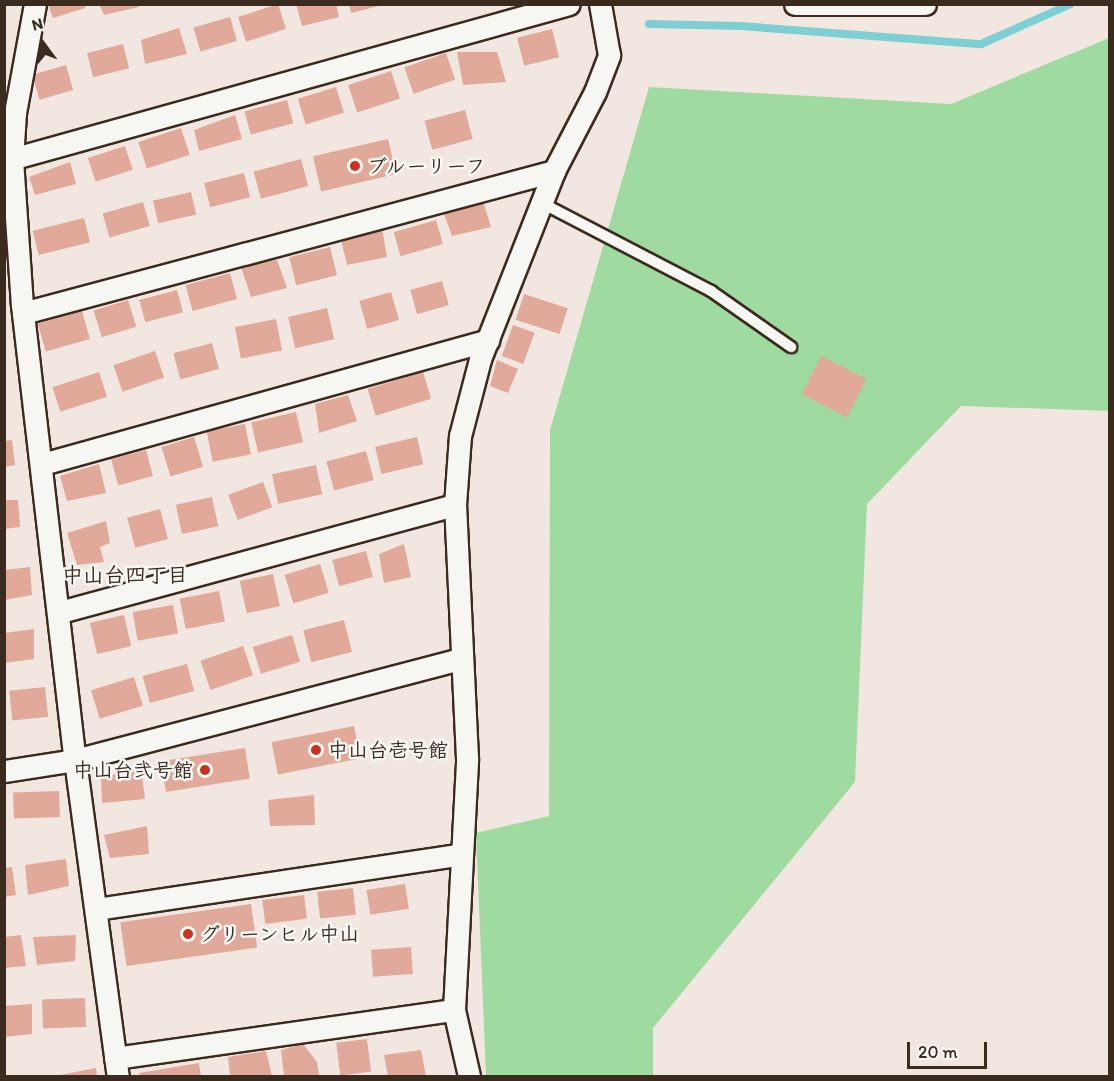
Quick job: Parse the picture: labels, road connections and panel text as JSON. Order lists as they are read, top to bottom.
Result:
{
  "districts": ["中山台四丁目"],
  "places": [
    "ブルーリーフ",
    "中山台壱号館",
    "中山台弐号館",
    "グリーンヒル中山"
  ],
  "scale_bar": "20 m",
  "north": "top"
}
